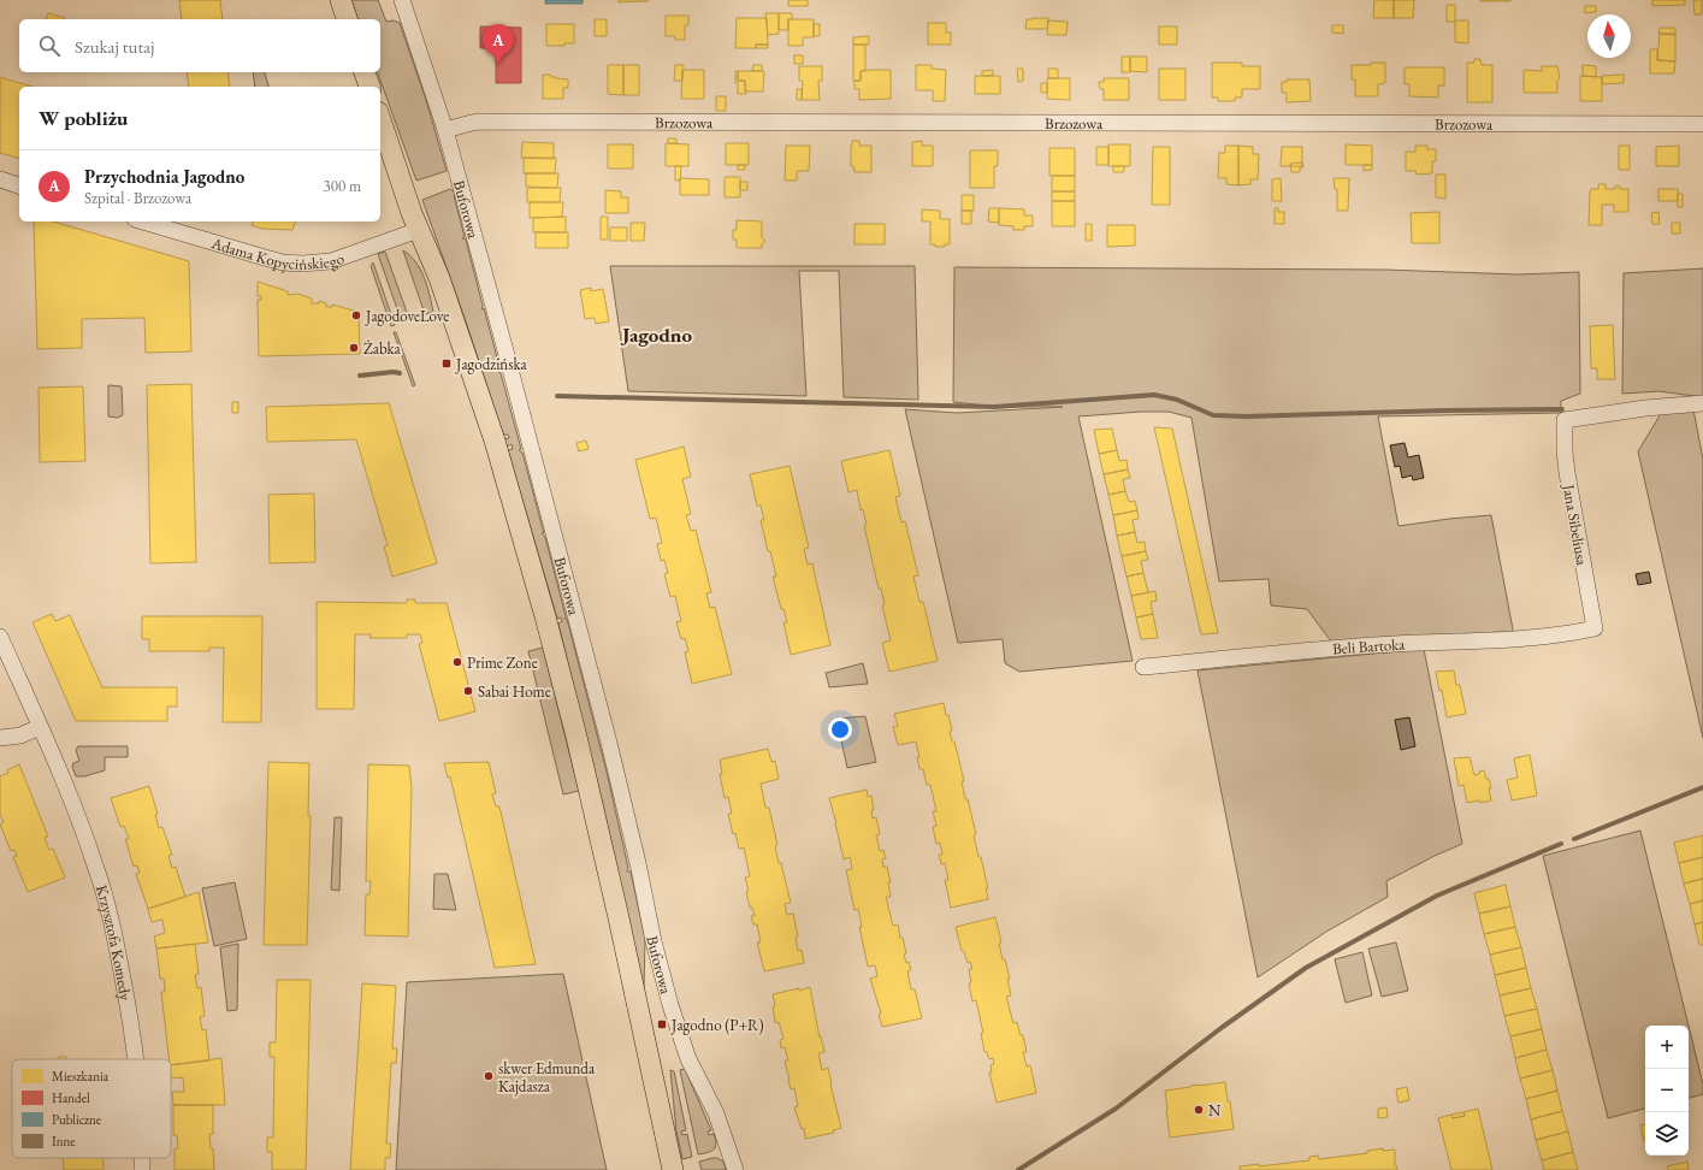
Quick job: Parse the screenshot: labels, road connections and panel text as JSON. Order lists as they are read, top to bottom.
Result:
{
  "streets": {
    "main road": ["Buforowa"],
    "street": [
      "Brzozowa",
      "Adama Kopycińskiego",
      "Jana Sibeliusa",
      "Beli Bartoka",
      "Krzysztofa Komedy"
    ]
  },
  "crossings": [
    ["Brzozowa", "Buforowa"],
    ["Buforowa", "Adama Kopycińskiego"],
    ["Jana Sibeliusa", "Beli Bartoka"]
  ],
  "districts": ["Jagodno"],
  "places": {
    "other": [
      "JagodoveLove",
      "Żabka",
      "Prime Zone",
      "Sabai Home",
      "skwer Edmunda Kajdasza",
      "N"
    ],
    "transit": ["Jagodzińska", "Jagodno (P+R)"]
  },
  "legend": [
    "Mieszkania",
    "Handel",
    "Publiczne",
    "Inne"
  ],
  "north": "top",
  "page": {
    "search": "Szukaj tutaj",
    "pins": "A",
    "heading": "W pobliżu",
    "list": [
      {
        "mark": "A",
        "name": "Przychodnia Jagodno",
        "note": "Szpital · Brzozowa",
        "value": "300 m"
      }
    ],
    "map_buttons": ["+", "−"]
  }
}
